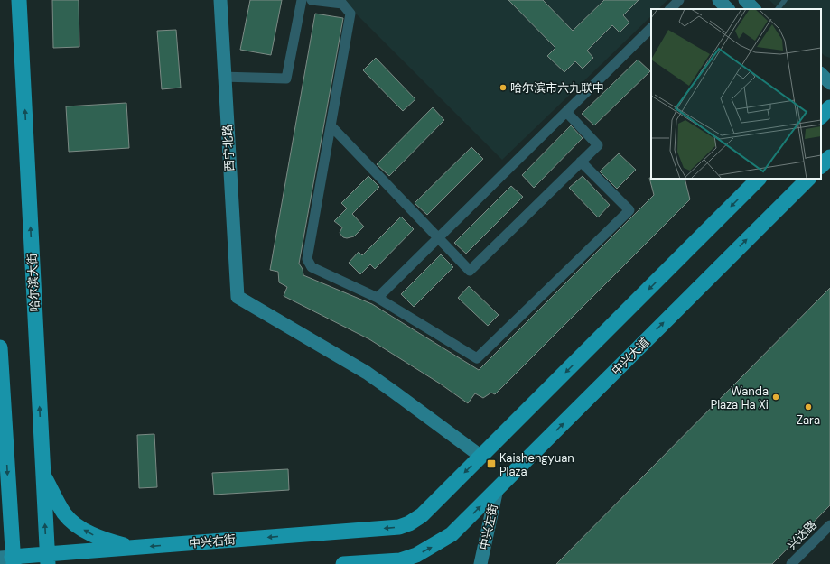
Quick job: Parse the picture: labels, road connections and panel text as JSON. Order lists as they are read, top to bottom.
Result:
{
  "streets": {
    "main road": ["哈尔滨大街", "中兴大道", "中兴右街"],
    "street": ["西宁北路", "中兴左街", "兴达路"]
  },
  "crossings": [
    ["西宁北路", "中兴右街"],
    ["哈尔滨大街", "中兴右街"],
    ["中兴大道", "中兴左街"]
  ],
  "one_way": ["中兴右街"],
  "places": {
    "other": ["哈尔滨市六九联中", "Wanda Plaza Ha Xi", "Zara"],
    "transit": ["Kaishengyuan Plaza"]
  }
}
